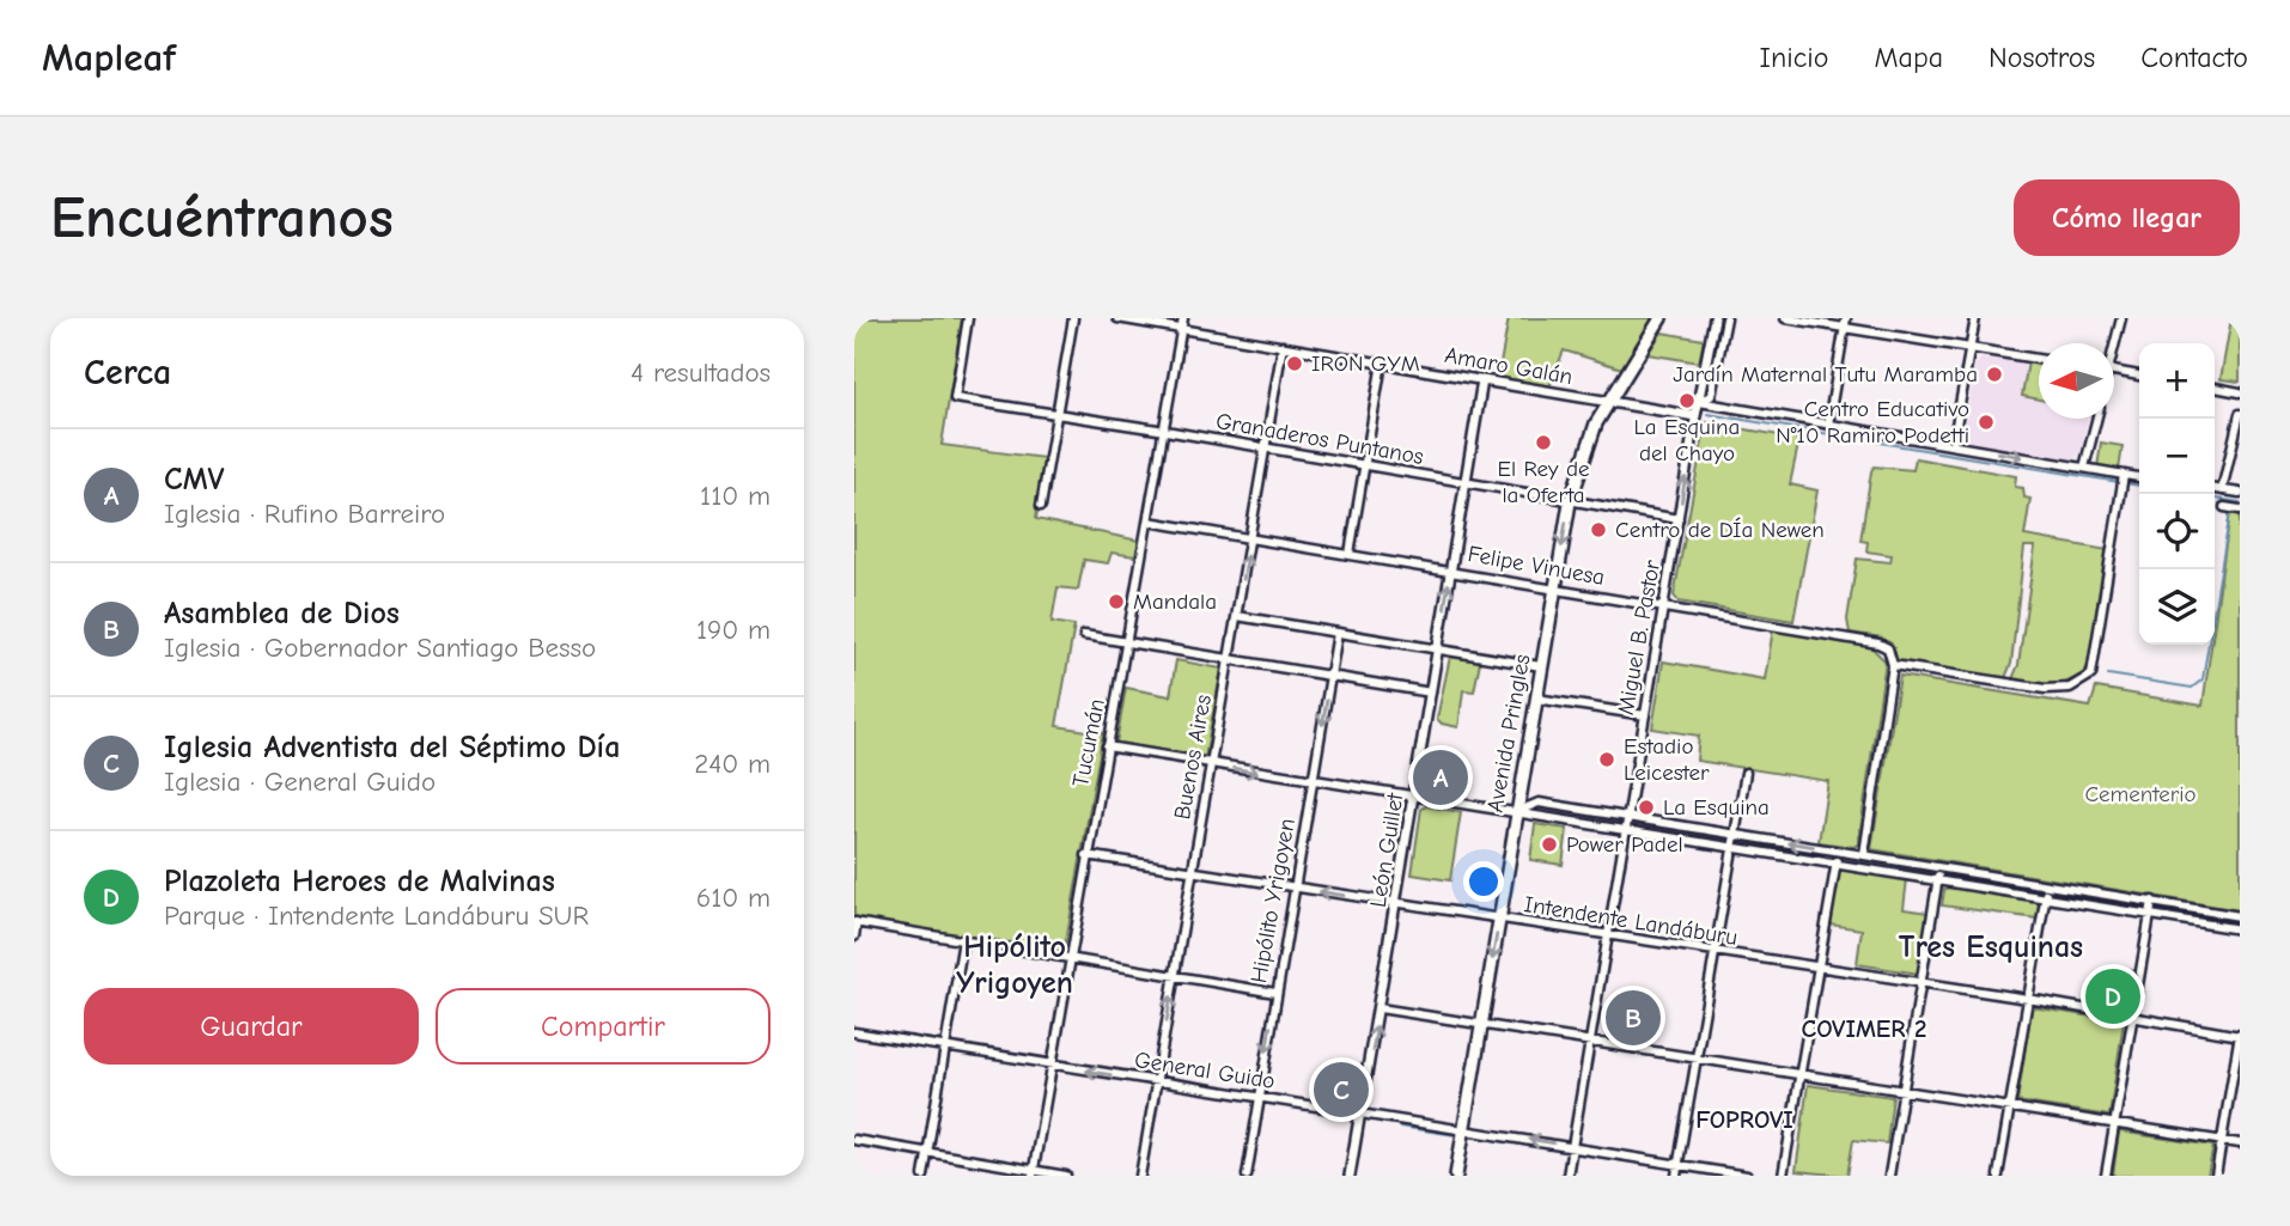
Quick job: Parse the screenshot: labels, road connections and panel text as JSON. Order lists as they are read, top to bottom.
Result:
{
  "streets": {
    "main road": ["Avenida Pringles"],
    "street": [
      "Amaro Galán",
      "Granaderos Puntanos",
      "Felipe Vinuesa",
      "Miguel B. Pastor",
      "Tucumán",
      "Buenos Aires",
      "León Guillet",
      "Hipólito Yrigoyen",
      "Intendente Landáburu",
      "General Guido"
    ]
  },
  "crossings": [
    ["Amaro Galán", "Miguel B. Pastor"],
    ["Amaro Galán", "Avenida Pringles"],
    ["Amaro Galán", "Tucumán"],
    ["Amaro Galán", "Buenos Aires"],
    ["Amaro Galán", "León Guillet"],
    ["Granaderos Puntanos", "Miguel B. Pastor"],
    ["Granaderos Puntanos", "Avenida Pringles"],
    ["Granaderos Puntanos", "Tucumán"],
    ["Granaderos Puntanos", "Buenos Aires"],
    ["Granaderos Puntanos", "León Guillet"],
    ["Felipe Vinuesa", "Miguel B. Pastor"],
    ["Felipe Vinuesa", "Avenida Pringles"],
    ["Felipe Vinuesa", "Tucumán"],
    ["Felipe Vinuesa", "Buenos Aires"],
    ["Felipe Vinuesa", "León Guillet"],
    ["Miguel B. Pastor", "Intendente Landáburu"],
    ["Miguel B. Pastor", "General Guido"],
    ["Avenida Pringles", "Intendente Landáburu"],
    ["Avenida Pringles", "General Guido"],
    ["Tucumán", "Intendente Landáburu"],
    ["Tucumán", "General Guido"],
    ["Buenos Aires", "Intendente Landáburu"],
    ["Buenos Aires", "General Guido"],
    ["León Guillet", "Intendente Landáburu"],
    ["León Guillet", "General Guido"],
    ["Hipólito Yrigoyen", "Intendente Landáburu"],
    ["Hipólito Yrigoyen", "General Guido"]
  ],
  "one_way": ["Hipólito Yrigoyen"],
  "districts": [
    "Hipólito Yrigoyen",
    "Tres Esquinas",
    "COVIMER 2",
    "FOPROVI"
  ],
  "parks": ["Cementerio"],
  "places": [
    "IRON GYM",
    "Jardín Maternal Tutu Maramba",
    "La Esquina del Chayo",
    "Centro Educativo N°10 Ramiro Podetti",
    "El Rey de la Oferta",
    "Centro de DÍa Newen",
    "Mandala",
    "Estadio Leicester",
    "La Esquina",
    "Power Padel"
  ],
  "north": "left",
  "page": {
    "header": "Mapleaf",
    "nav": [
      "Inicio",
      "Mapa",
      "Nosotros",
      "Contacto"
    ],
    "buttons": [
      "Cómo llegar",
      ["Guardar", "Compartir"]
    ],
    "title": "Encuéntranos",
    "heading": ["Cerca", "4 resultados"],
    "map_buttons": ["+", "−"],
    "list": [
      {
        "mark": "A",
        "name": "CMV",
        "note": "Iglesia · Rufino Barreiro",
        "value": "110 m"
      },
      {
        "mark": "B",
        "name": "Asamblea de Dios",
        "note": "Iglesia · Gobernador Santiago Besso",
        "value": "190 m"
      },
      {
        "mark": "C",
        "name": "Iglesia Adventista del Séptimo Día",
        "note": "Iglesia · General Guido",
        "value": "240 m"
      },
      {
        "mark": "D",
        "name": "Plazoleta Heroes de Malvinas",
        "note": "Parque · Intendente Landáburu SUR",
        "value": "610 m"
      }
    ],
    "pins": [
      "A",
      "D",
      "B",
      "C"
    ]
  }
}
